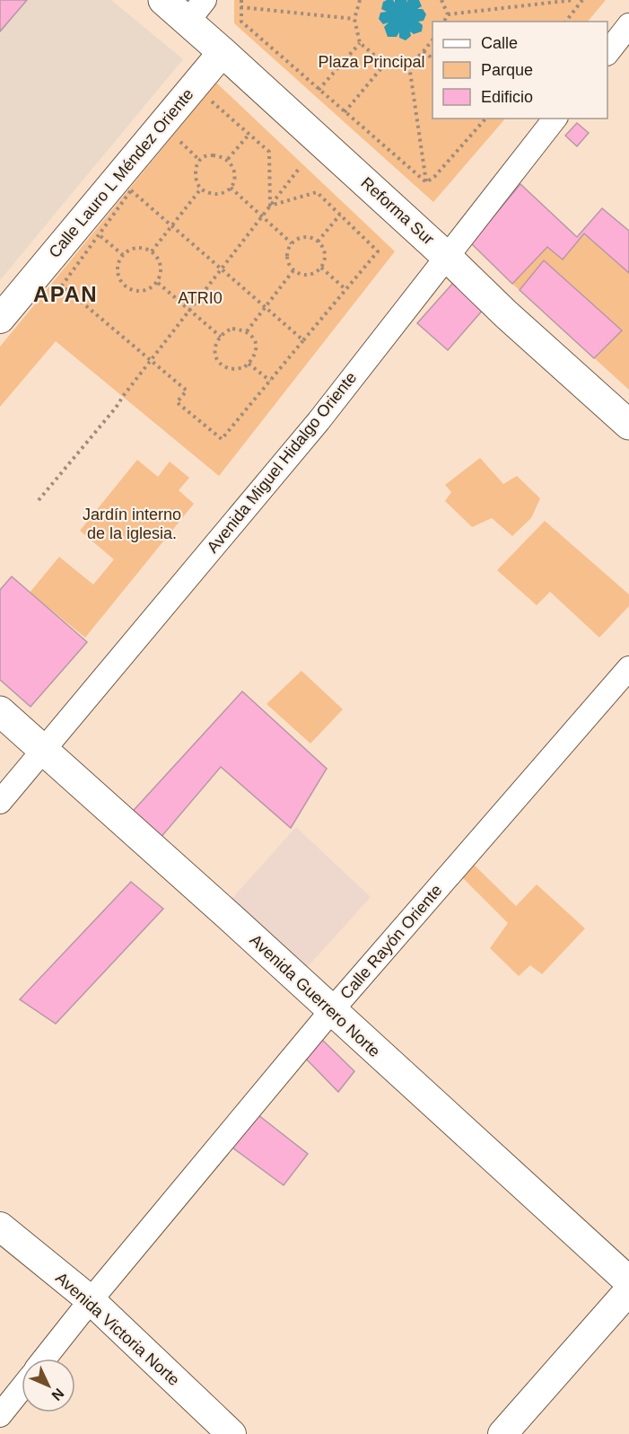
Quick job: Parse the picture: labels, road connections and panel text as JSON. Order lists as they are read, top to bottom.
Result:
{
  "streets": {
    "main road": ["Reforma Sur", "Avenida Guerrero Norte"],
    "street": [
      "Calle Lauro L Méndez Oriente",
      "Avenida Miguel Hidalgo Oriente",
      "Calle Rayón Oriente",
      "Avenida Victoria Norte"
    ]
  },
  "crossings": [
    ["Calle Lauro L Méndez Oriente", "Reforma Sur"],
    ["Reforma Sur", "Avenida Miguel Hidalgo Oriente"],
    ["Avenida Miguel Hidalgo Oriente", "Avenida Guerrero Norte"],
    ["Calle Rayón Oriente", "Avenida Guerrero Norte"],
    ["Calle Rayón Oriente", "Avenida Victoria Norte"]
  ],
  "districts": ["APAN"],
  "parks": ["Plaza Principal", "ATRI0", "Jardín interno de la iglesia."],
  "legend": ["Calle", "Parque", "Edificio"],
  "north": "bottom right"
}
